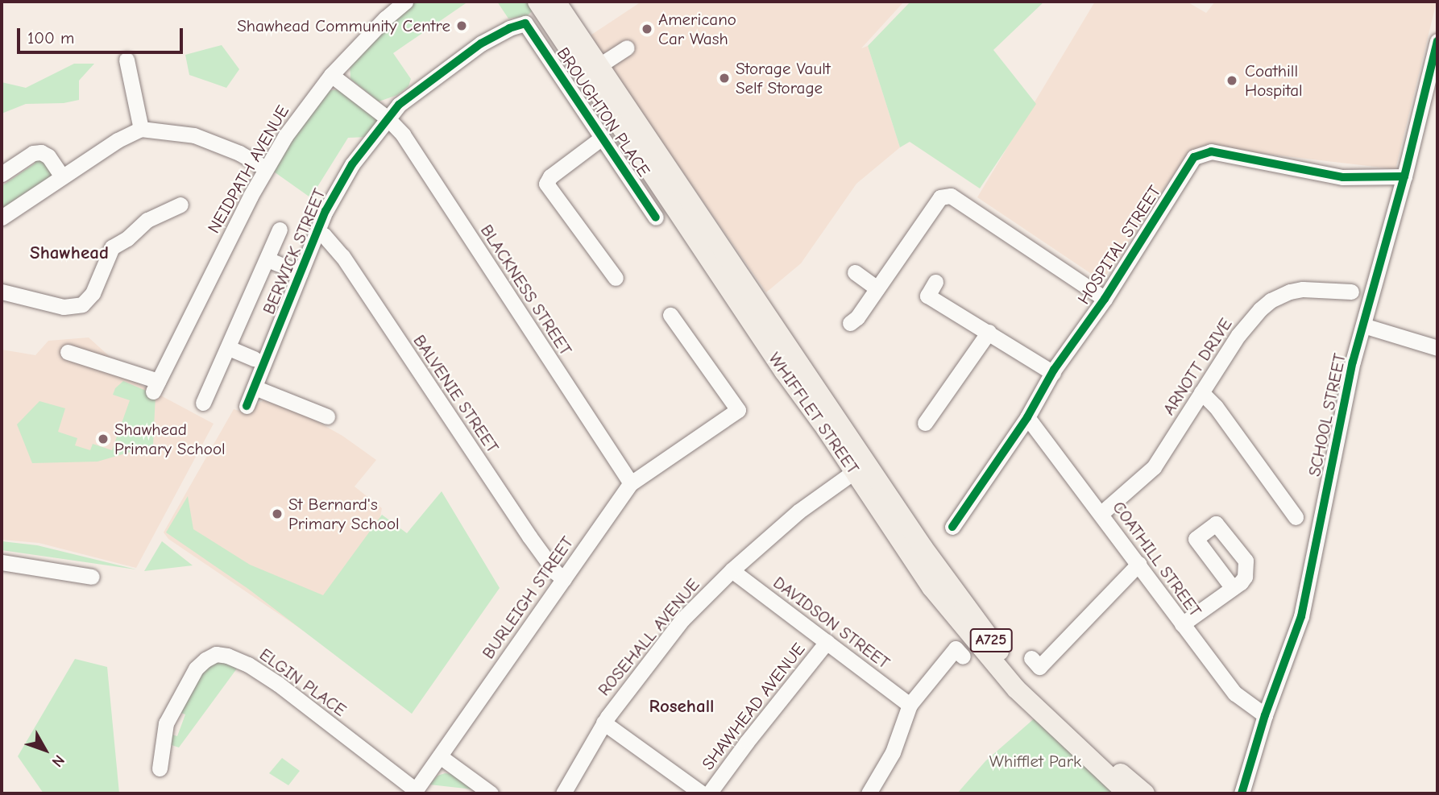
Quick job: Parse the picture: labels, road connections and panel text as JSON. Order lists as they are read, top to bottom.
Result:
{
  "streets": {
    "main road": ["WHIFFLET STREET", "A725"],
    "street": [
      "BROUGHTON PLACE",
      "NEIDPATH AVENUE",
      "HOSPITAL STREET",
      "BERWICK STREET",
      "BLACKNESS STREET",
      "ARNOTT DRIVE",
      "BALVENIE STREET",
      "SCHOOL STREET",
      "COATHILL STREET",
      "BURLEIGH STREET",
      "DAVIDSON STREET",
      "ROSEHALL AVENUE",
      "ELGIN PLACE",
      "SHAWHEAD AVENUE"
    ]
  },
  "crossings": [
    ["BROUGHTON PLACE", "BERWICK STREET"],
    ["NEIDPATH AVENUE", "BLACKNESS STREET"],
    ["HOSPITAL STREET", "SCHOOL STREET"],
    ["HOSPITAL STREET", "COATHILL STREET"],
    ["BERWICK STREET", "BLACKNESS STREET"],
    ["BERWICK STREET", "BALVENIE STREET"],
    ["BLACKNESS STREET", "BURLEIGH STREET"],
    ["ARNOTT DRIVE", "COATHILL STREET"],
    ["BALVENIE STREET", "BURLEIGH STREET"],
    ["WHIFFLET STREET", "ROSEHALL AVENUE"],
    ["SCHOOL STREET", "COATHILL STREET"],
    ["BURLEIGH STREET", "ELGIN PLACE"],
    ["DAVIDSON STREET", "ROSEHALL AVENUE"],
    ["DAVIDSON STREET", "SHAWHEAD AVENUE"]
  ],
  "districts": ["Shawhead", "Rosehall"],
  "parks": ["Whifflet Park"],
  "places": [
    "Shawhead Community Centre",
    "Americano Car Wash",
    "Storage Vault Self Storage",
    "Coathill Hospital",
    "Shawhead Primary School",
    "St Bernard's Primary School"
  ],
  "scale_bar": "100 m",
  "north": "bottom right"
}
